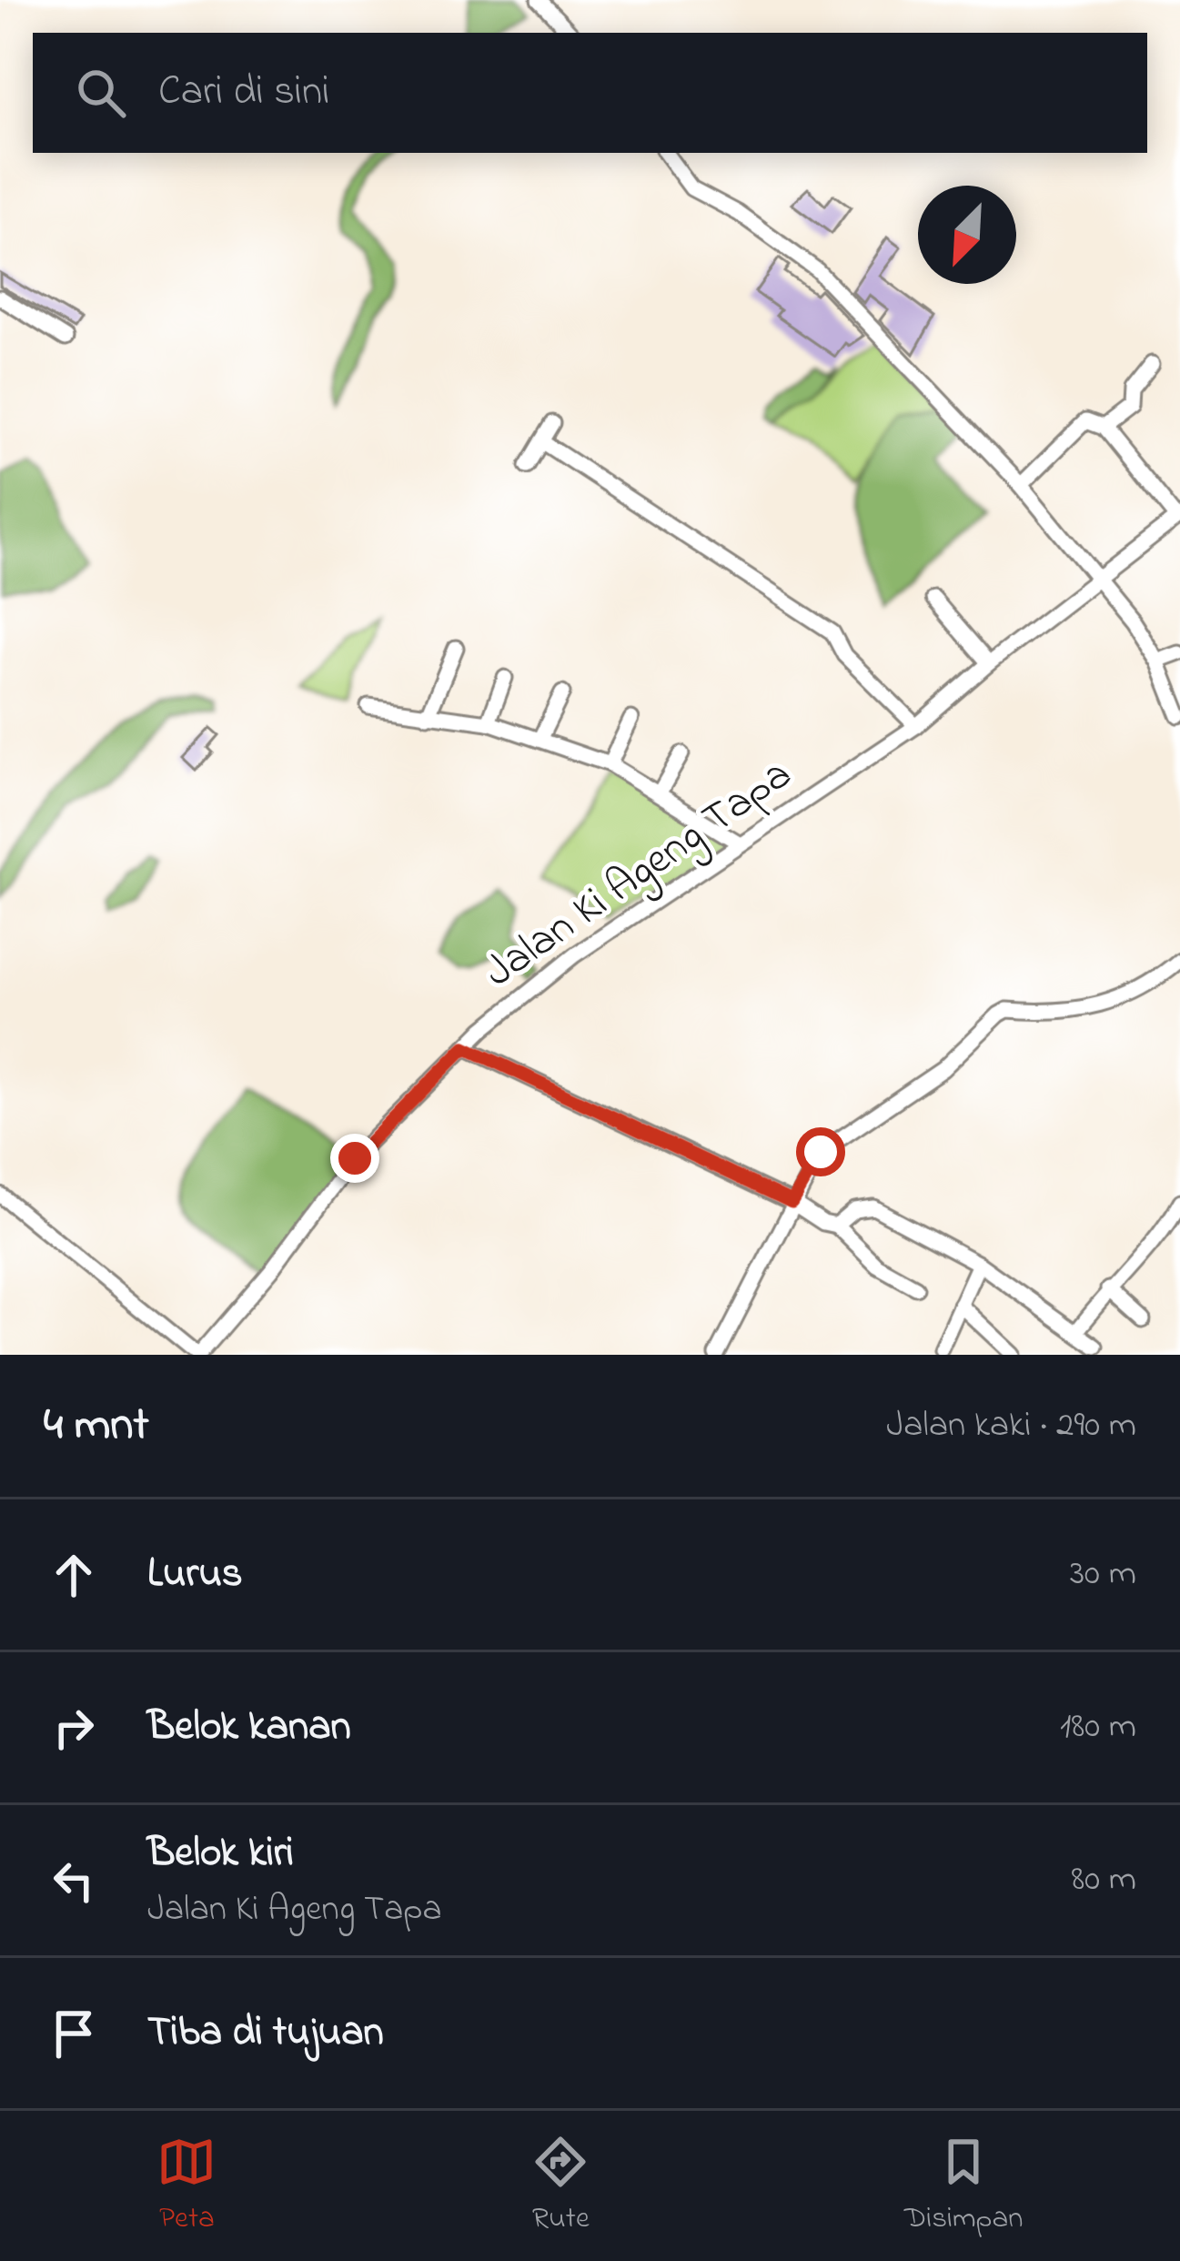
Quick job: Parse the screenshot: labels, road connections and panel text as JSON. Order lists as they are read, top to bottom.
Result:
{
  "streets": {
    "street": ["Jalan Ki Ageng Tapa"]
  },
  "north": "bottom left",
  "page": {
    "search": "Cari di sini",
    "heading": ["4 mnt", "Jalan kaki · 290 m"],
    "list": [
      ["Lurus", "30 m"],
      ["Belok kanan", "180 m"],
      ["Belok kiri", "Jalan Ki Ageng Tapa", "80 m"],
      "Tiba di tujuan"
    ],
    "nav": ["Peta", "Rute", "Disimpan"]
  }
}
